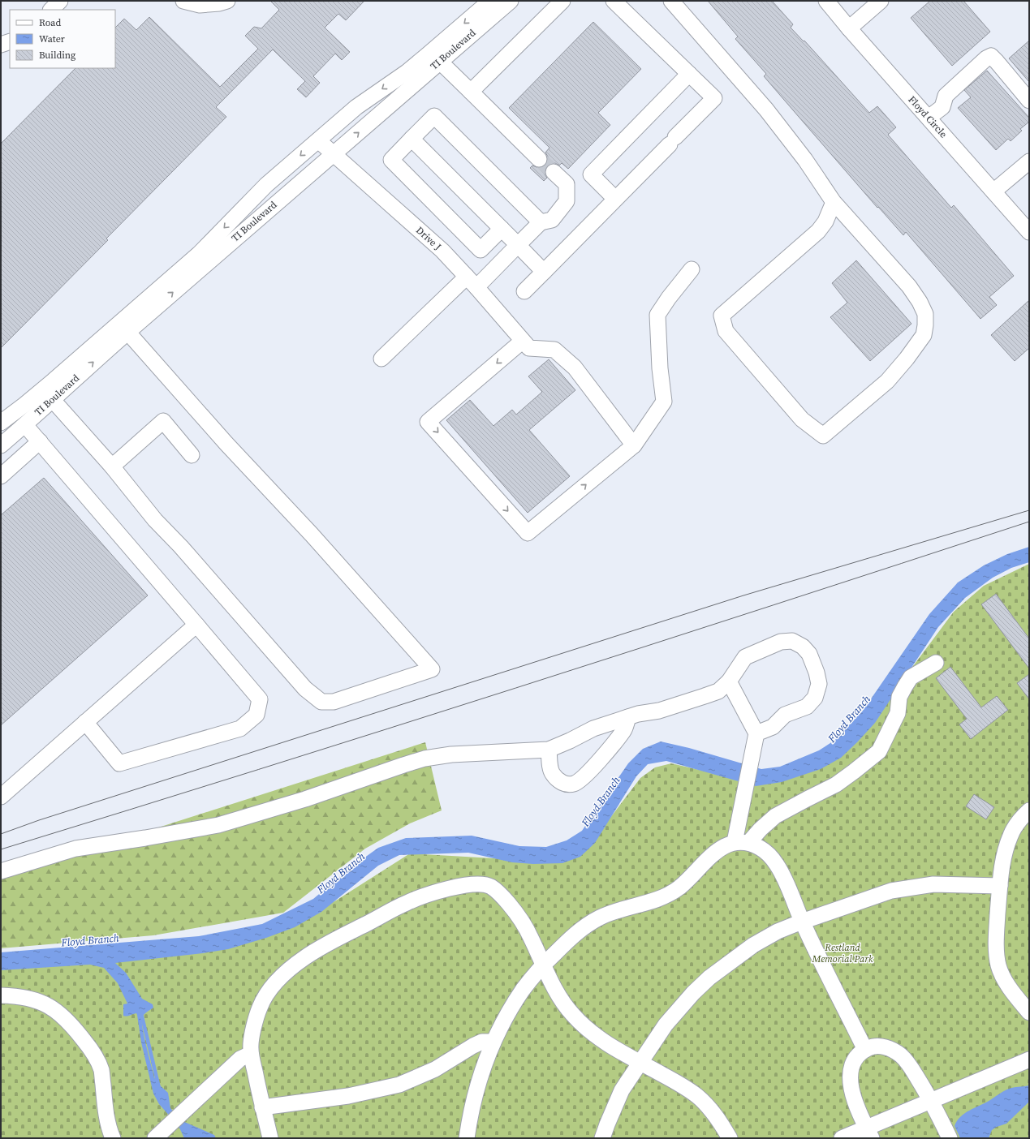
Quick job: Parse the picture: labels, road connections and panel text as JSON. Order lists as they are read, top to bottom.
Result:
{
  "streets": {
    "street": ["TI Boulevard", "Floyd Circle", "Drive J"]
  },
  "crossings": [
    ["TI Boulevard", "Drive J"]
  ],
  "water": ["Floyd Branch"],
  "parks": ["Restland Memorial Park"],
  "legend": ["Road", "Water", "Building"]
}
